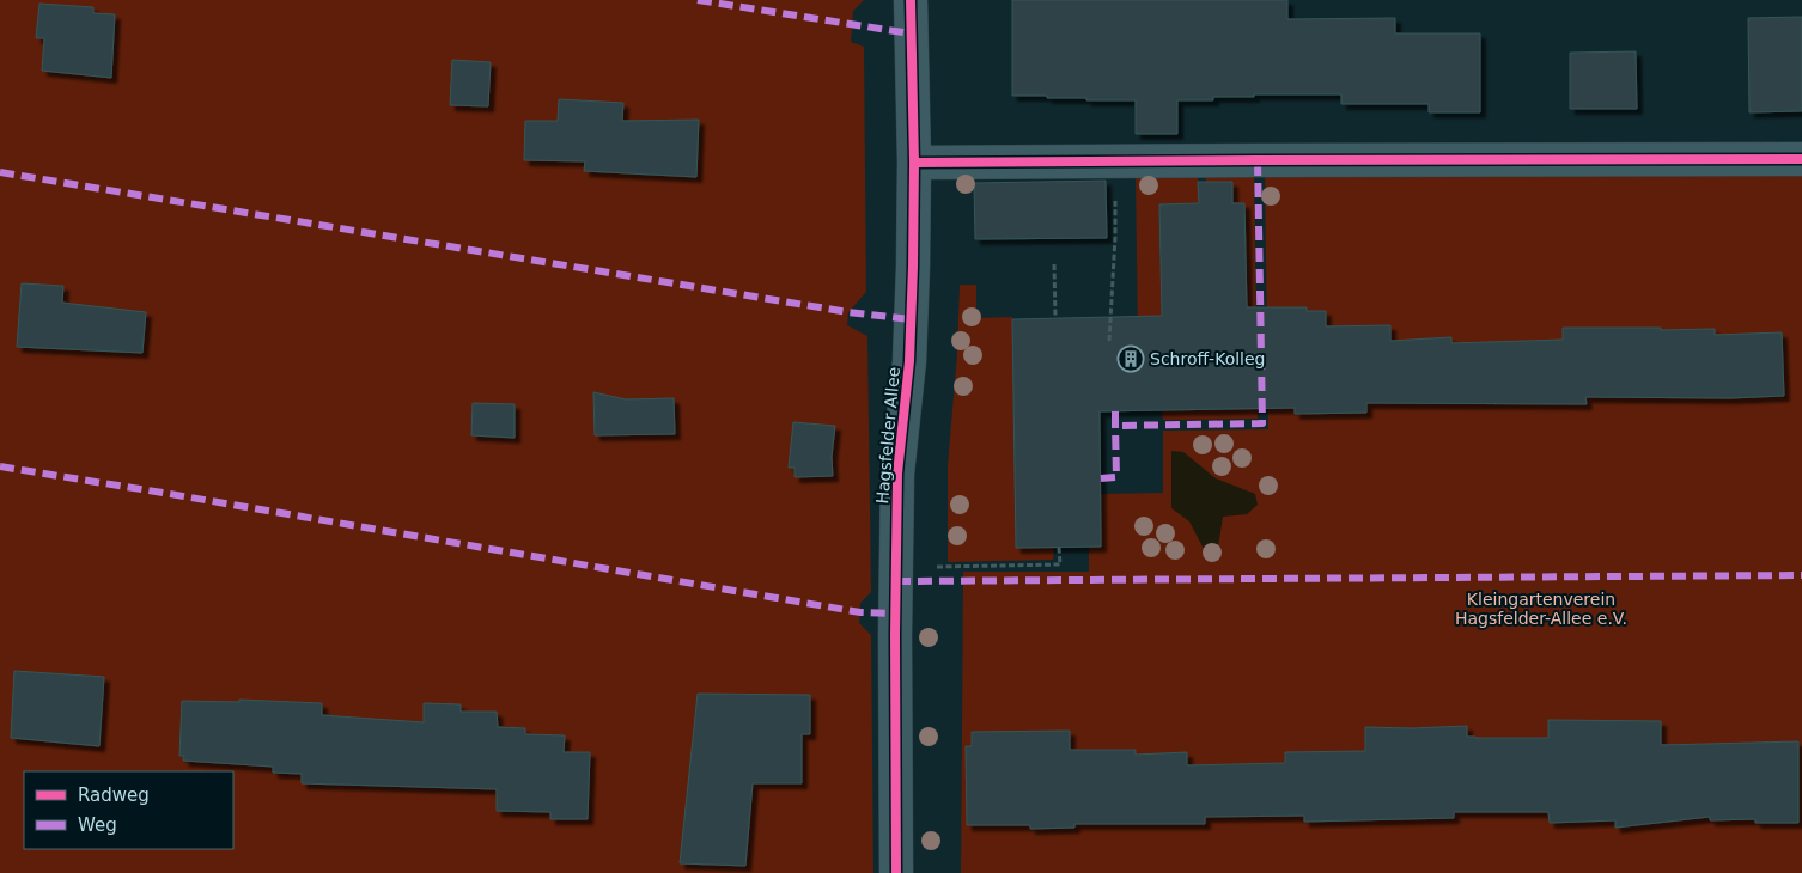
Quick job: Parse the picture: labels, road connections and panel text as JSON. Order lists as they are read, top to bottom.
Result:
{
  "streets": {
    "street": ["Hagsfelder Allee"]
  },
  "parks": ["Kleingartenverein Hagsfelder-Allee e.V."],
  "places": {
    "building": ["Schroff-Kolleg"]
  },
  "legend": ["Radweg", "Weg"]
}
